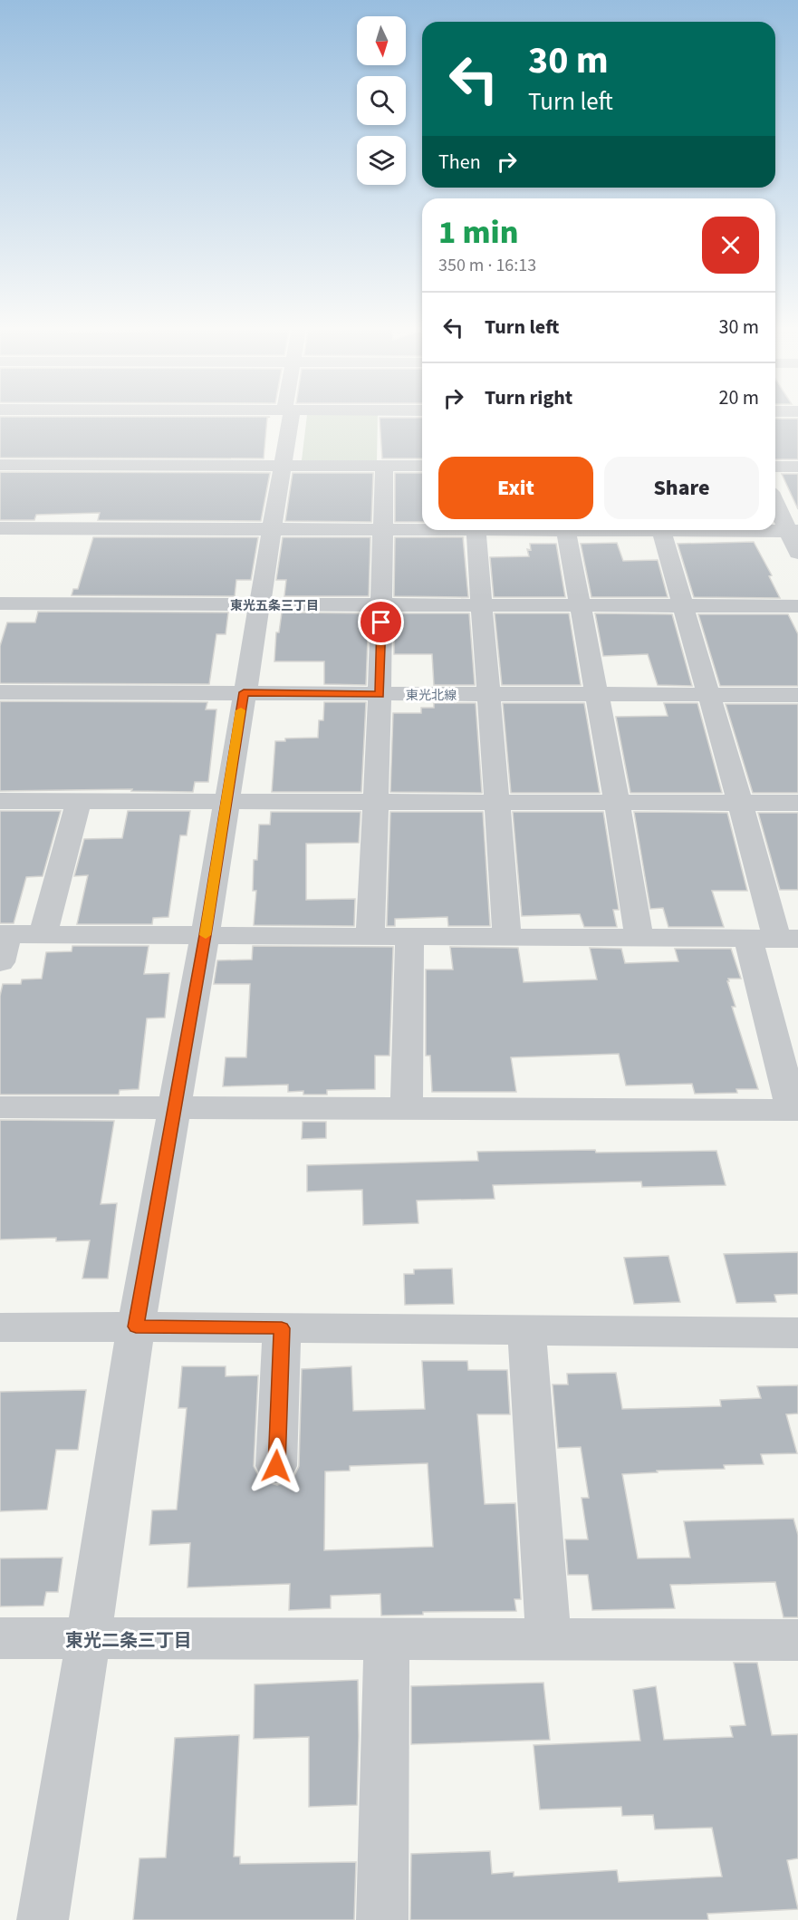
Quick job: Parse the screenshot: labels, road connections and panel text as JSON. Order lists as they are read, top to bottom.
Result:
{
  "streets": {
    "street": ["東光北線"]
  },
  "districts": ["東光五条三丁目", "東光二条三丁目"],
  "north": "bottom",
  "page": {
    "turn": ["30 m", "Turn left"],
    "then": "Then",
    "heading": ["1 min", "350 m · 16:13"],
    "list": [
      {
        "name": "Turn left",
        "value": "30 m"
      },
      {
        "name": "Turn right",
        "value": "20 m"
      }
    ],
    "buttons": ["Exit", "Share"]
  }
}
